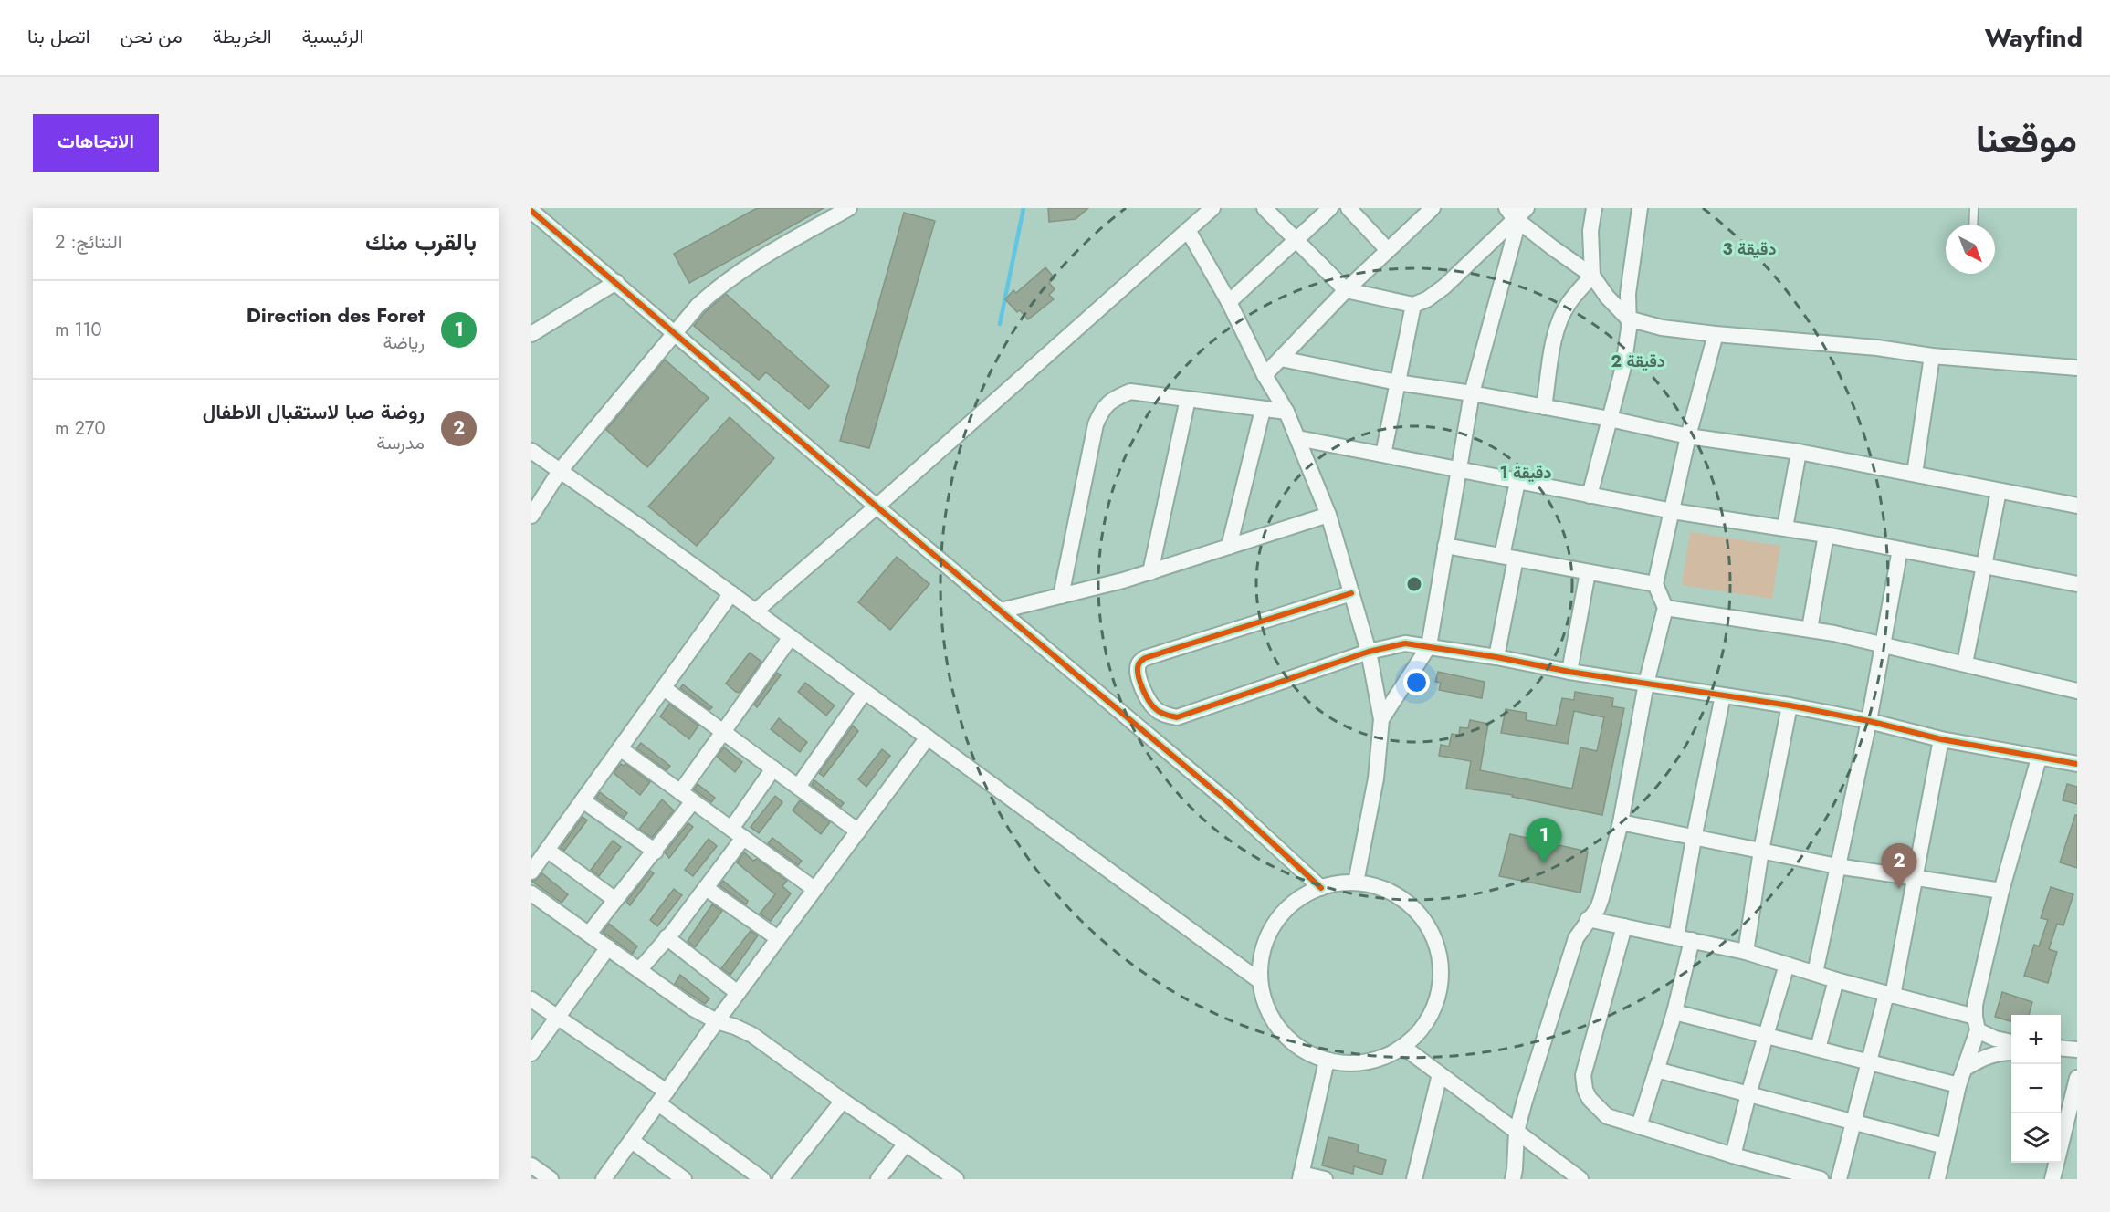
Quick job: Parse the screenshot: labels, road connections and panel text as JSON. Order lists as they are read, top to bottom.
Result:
{
  "north": "bottom right",
  "page": {
    "header": "Wayfind",
    "nav": [
      "الرئيسية",
      "الخريطة",
      "من نحن",
      "اتصل بنا"
    ],
    "title": "موقعنا",
    "buttons": "الاتجاهات",
    "heading": ["بالقرب منك", "النتائج: 2"],
    "list": [
      {
        "mark": "1",
        "name": "Direction des Foret",
        "note": "رياضة",
        "value": "110 m"
      },
      {
        "mark": "2",
        "name": "روضة صبا لاستقبال الاطفال",
        "note": "مدرسة",
        "value": "270 m"
      }
    ],
    "pins": ["1", "2"],
    "map_buttons": ["+", "−"]
  },
  "rings": ["3 دقيقة", "2 دقيقة", "1 دقيقة"]
}
